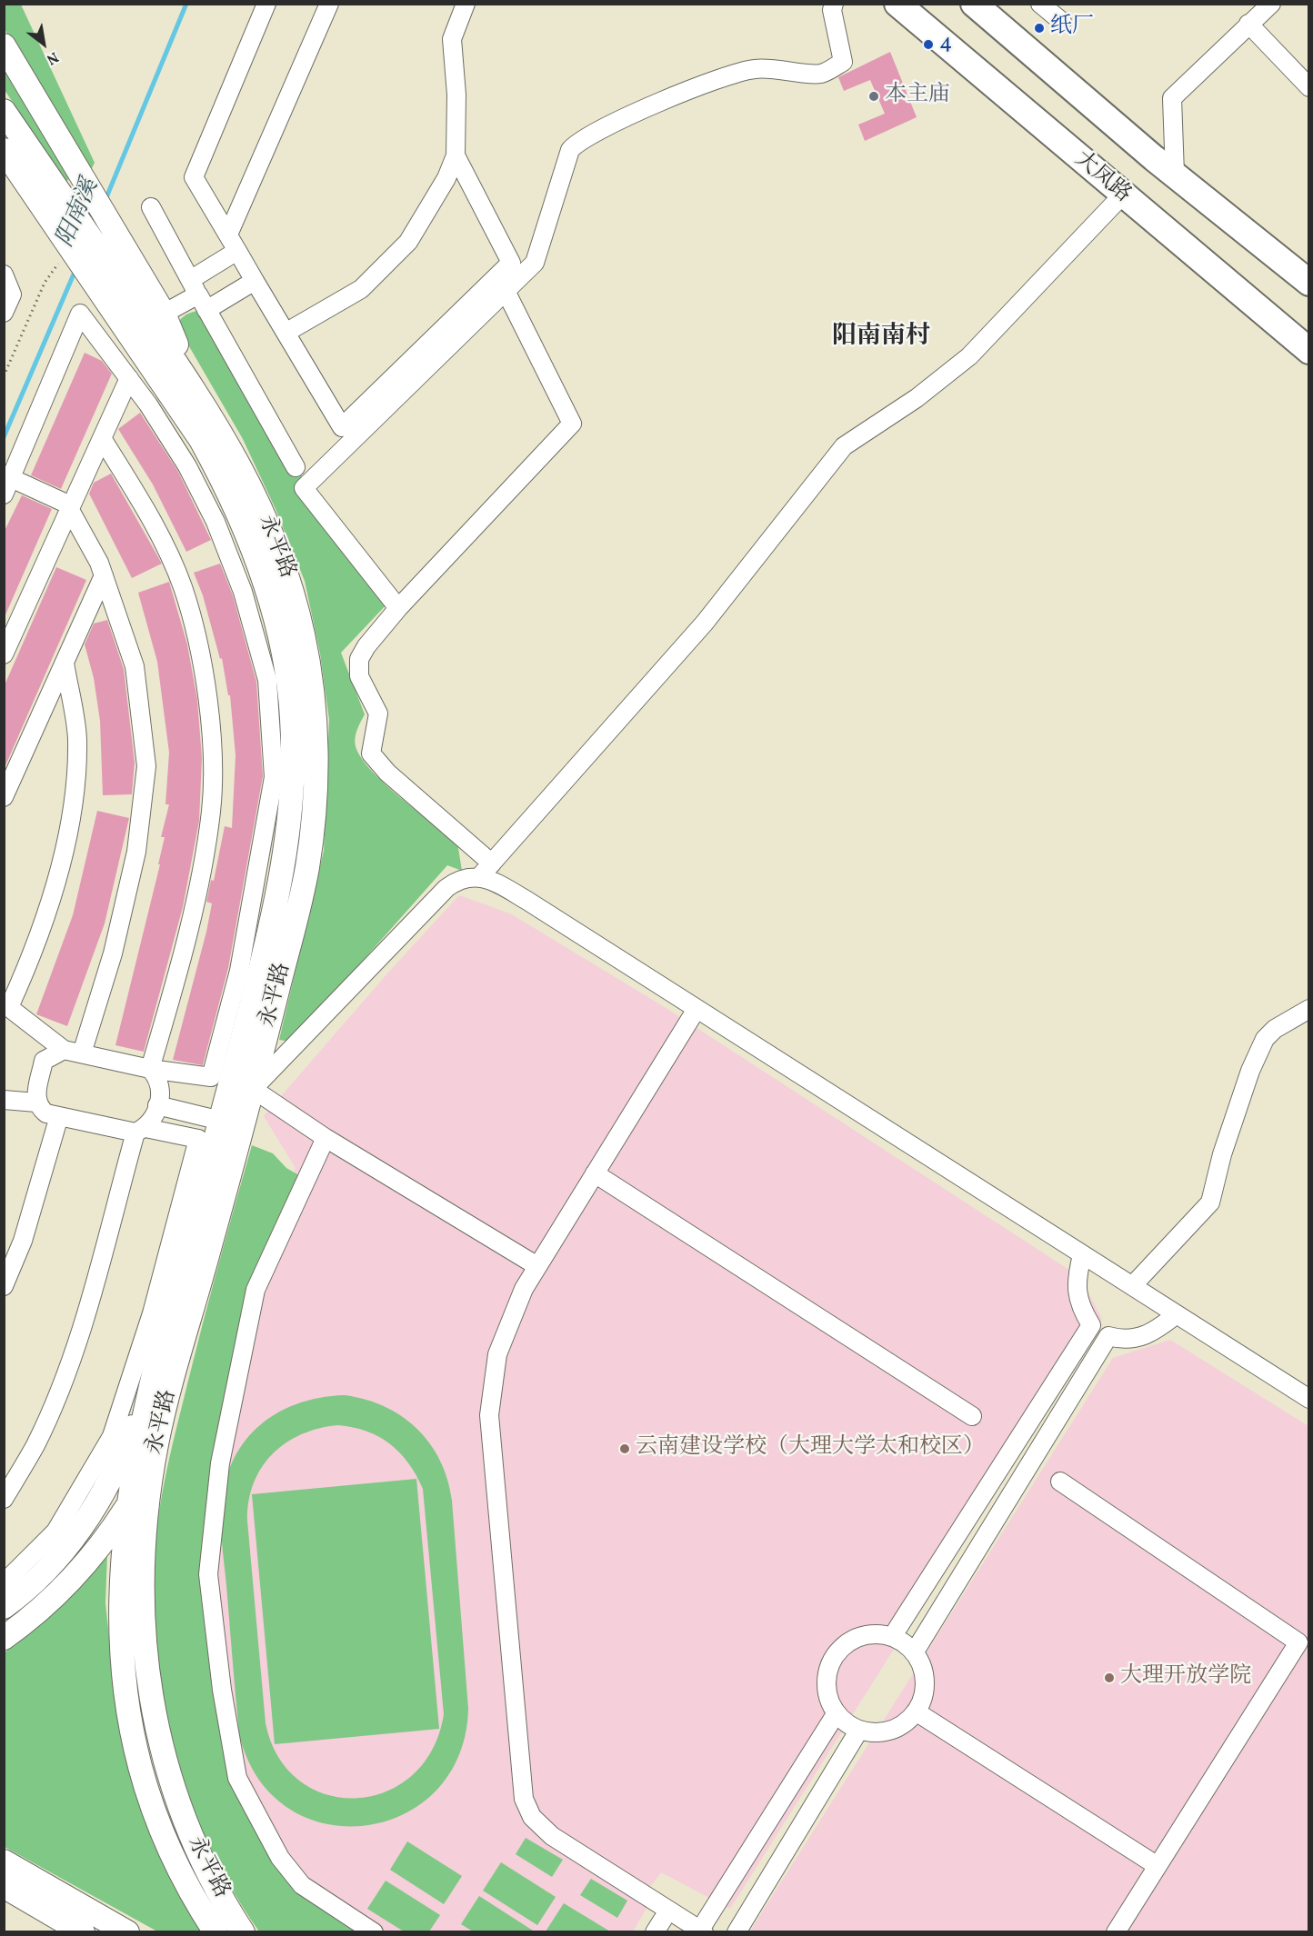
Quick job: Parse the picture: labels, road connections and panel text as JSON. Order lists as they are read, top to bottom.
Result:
{
  "streets": {
    "highway": ["大凤路"],
    "main road": ["永平路"]
  },
  "districts": ["阳南南村"],
  "water": ["阳南溪"],
  "places": [
    "纸厂",
    "4",
    "本主庙",
    "云南建设学校（大理大学太和校区）",
    "大理开放学院"
  ],
  "north": "bottom right"
}
